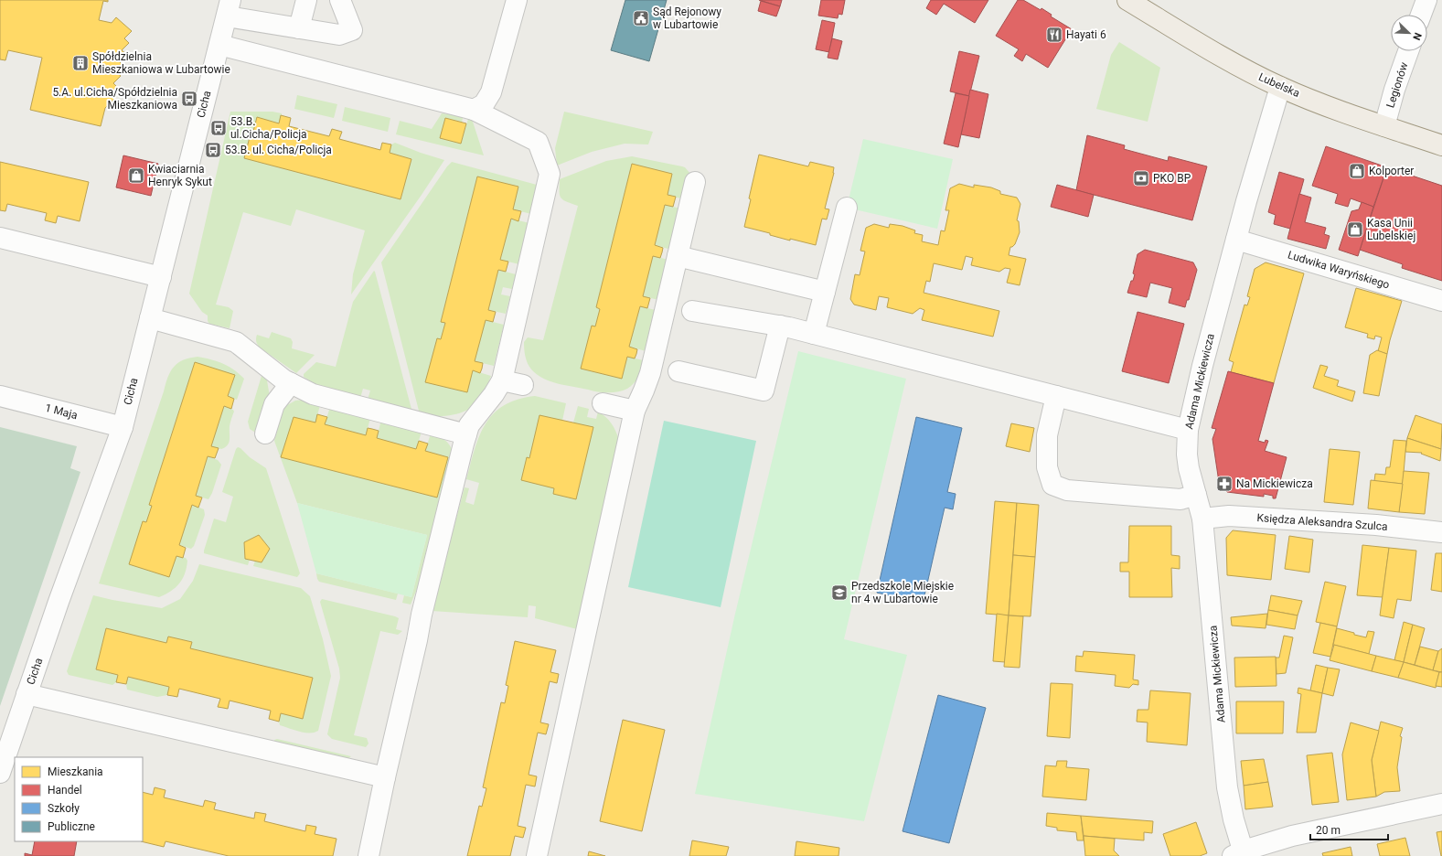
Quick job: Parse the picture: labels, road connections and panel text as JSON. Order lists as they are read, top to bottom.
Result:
{
  "streets": {
    "main road": ["Lubelska"],
    "street": [
      "Legionów",
      "Cicha",
      "Ludwika Waryńskiego",
      "Adama Mickiewicza",
      "1 Maja",
      "Księdza Aleksandra Szulca"
    ]
  },
  "crossings": [
    ["Lubelska", "Legionów"],
    ["Lubelska", "Adama Mickiewicza"],
    ["Cicha", "1 Maja"],
    ["Ludwika Waryńskiego", "Adama Mickiewicza"],
    ["Adama Mickiewicza", "Księdza Aleksandra Szulca"]
  ],
  "places": {
    "public building": ["Sąd Rejonowy w Lubartowie"],
    "restaurant": ["Hayati 6"],
    "building": ["Spółdzielnia Mieszkaniowa w Lubartowie"],
    "bus stop": ["5.A. ul.Cicha/Spółdzielnia Mieszkaniowa", "53.B. ul.Cicha/Policja", "53.B. ul. Cicha/Policja"],
    "shop": ["Kolporter", "Kwiaciarnia Henryk Sykut", "Kasa Unii Lubelskiej"],
    "bank": ["PKO BP"],
    "pharmacy": ["Na Mickiewicza"],
    "school or university": ["Przedszkole Miejskie nr 4 w Lubartowie"]
  },
  "legend": [
    "Mieszkania",
    "Handel",
    "Szkoły",
    "Publiczne"
  ],
  "scale_bar": "20 m",
  "north": "bottom right"
}
